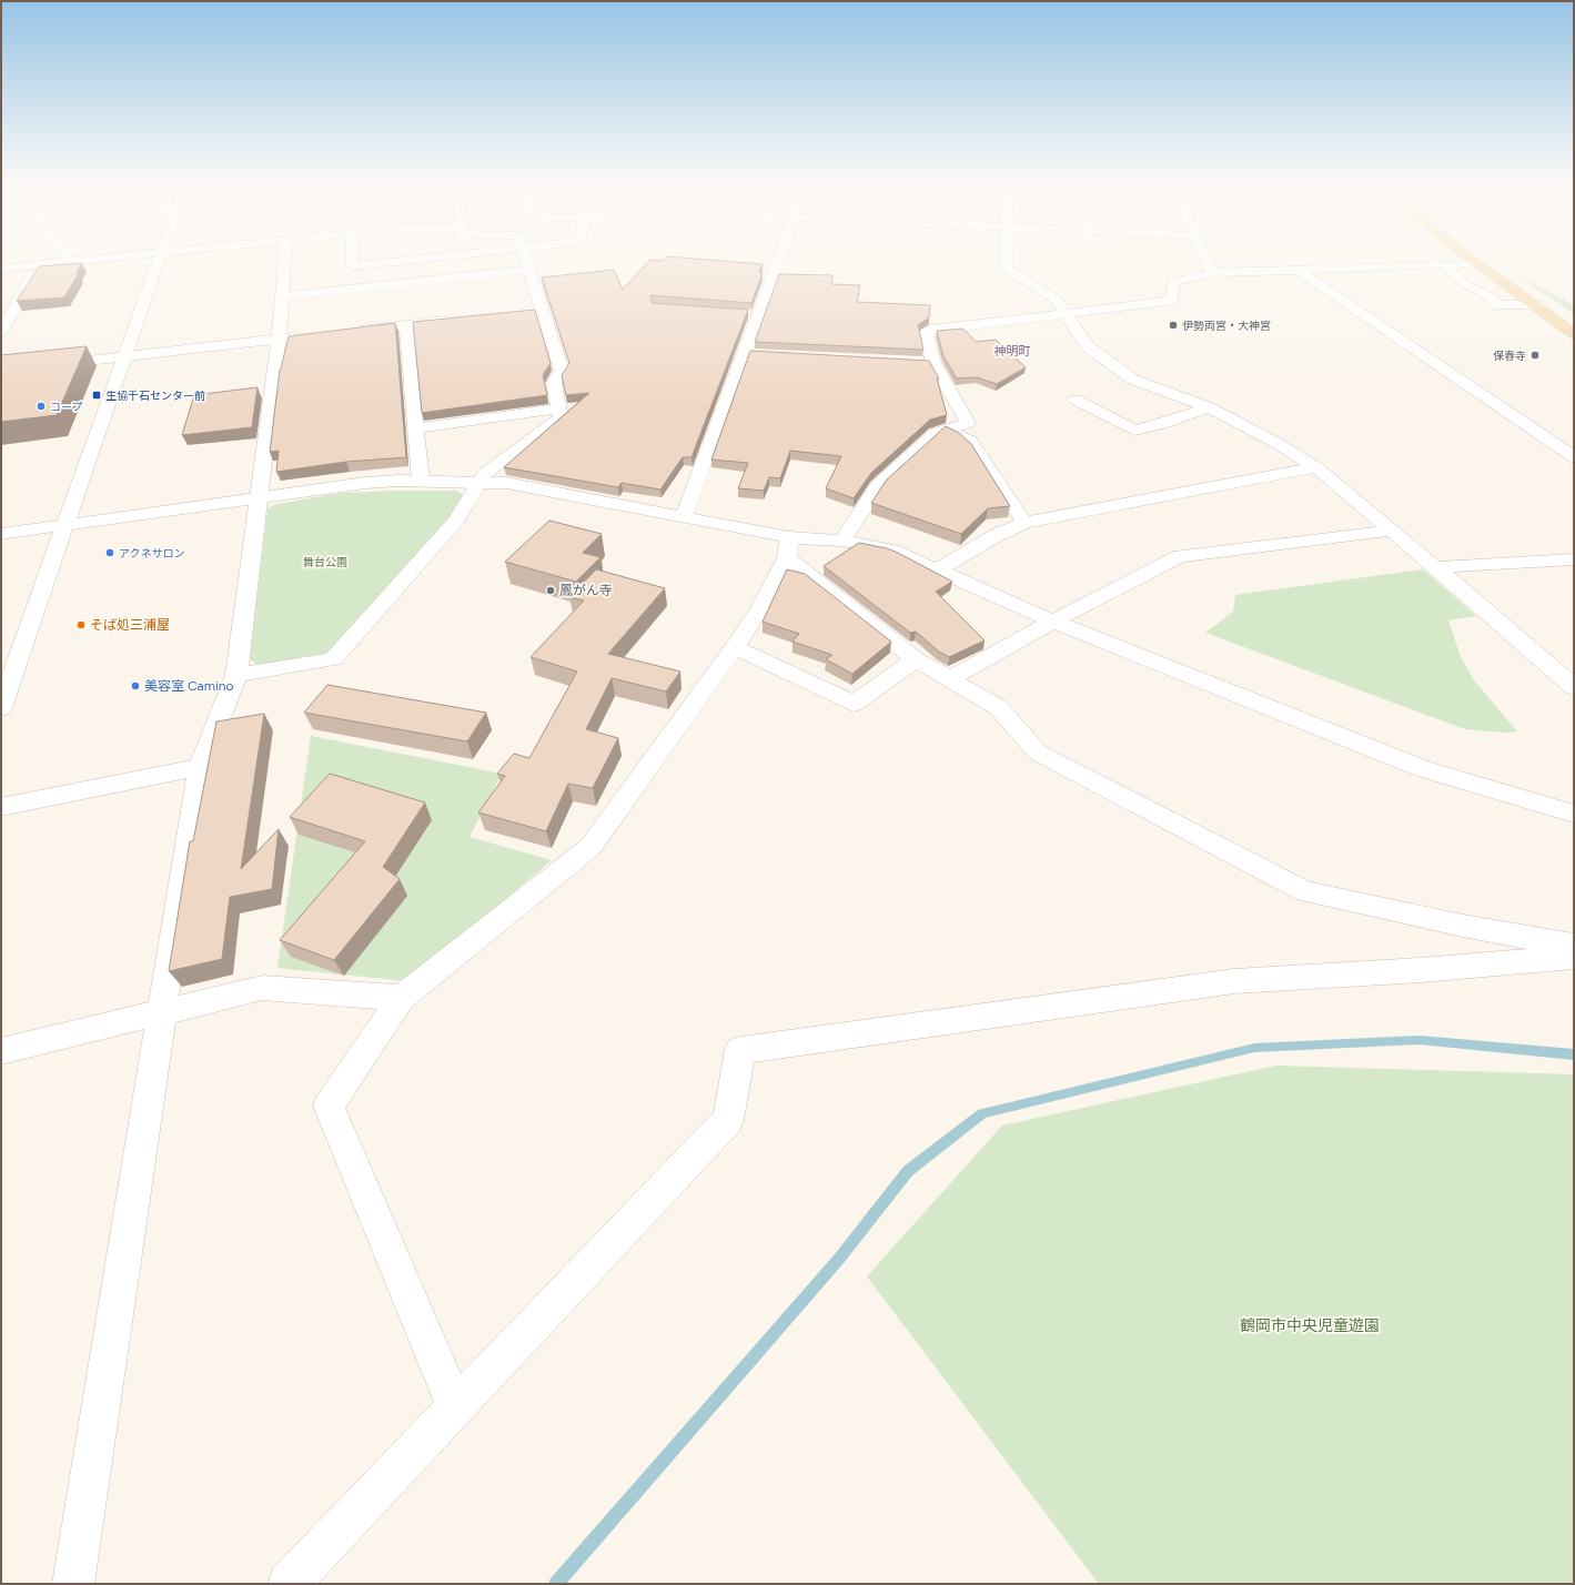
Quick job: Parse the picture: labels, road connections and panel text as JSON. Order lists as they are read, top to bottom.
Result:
{
  "districts": ["神明町"],
  "parks": ["舞台公園", "鶴岡市中央児童遊園"],
  "places": {
    "other": [
      "伊勢両宮・大神宮",
      "保春寺",
      "コープ",
      "アクネサロン",
      "鳳がん寺",
      "そば処三浦屋",
      "美容室 Camino"
    ],
    "transit": ["生協千石センター前"]
  }
}
